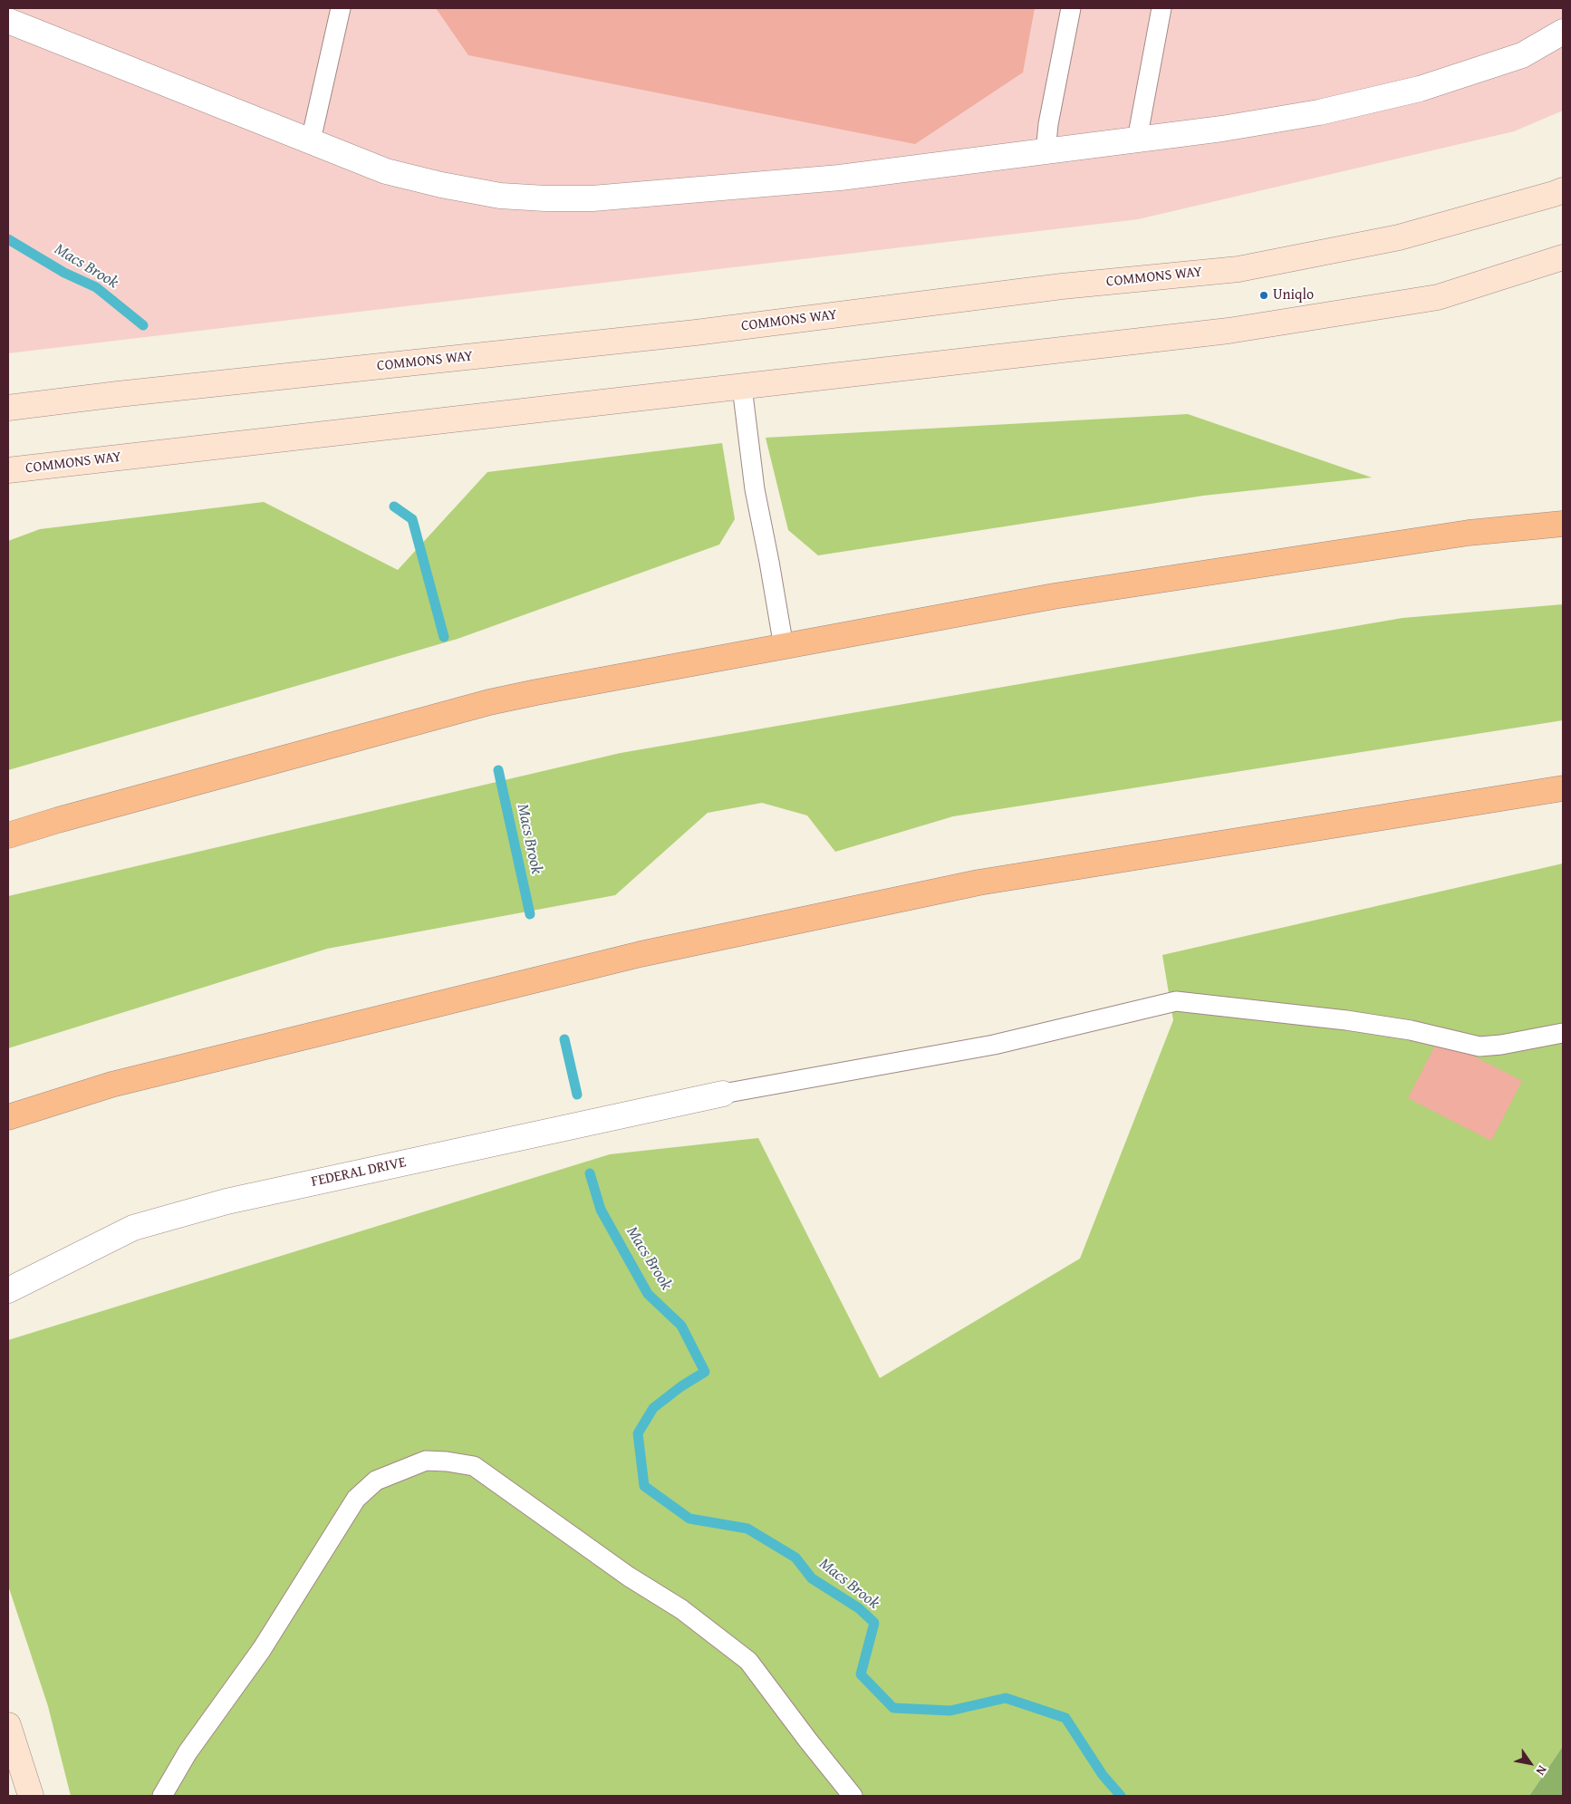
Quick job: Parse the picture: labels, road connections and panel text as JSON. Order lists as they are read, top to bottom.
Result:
{
  "streets": {
    "street": ["COMMONS WAY", "FEDERAL DRIVE"]
  },
  "water": ["Macs Brook"],
  "places": ["Uniqlo"],
  "north": "bottom right"
}
